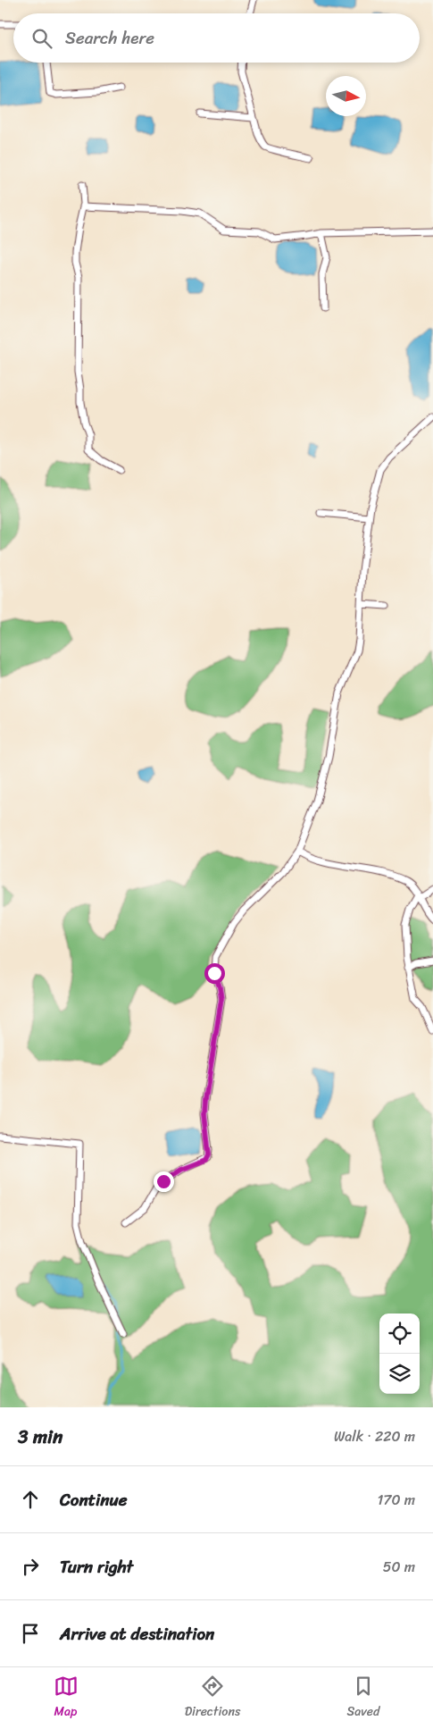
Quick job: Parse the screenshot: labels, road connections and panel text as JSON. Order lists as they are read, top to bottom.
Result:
{
  "north": "right",
  "page": {
    "search": "Search here",
    "heading": ["3 min", "Walk · 220 m"],
    "list": [
      ["Continue", "170 m"],
      ["Turn right", "50 m"],
      "Arrive at destination"
    ],
    "nav": ["Map", "Directions", "Saved"]
  }
}
